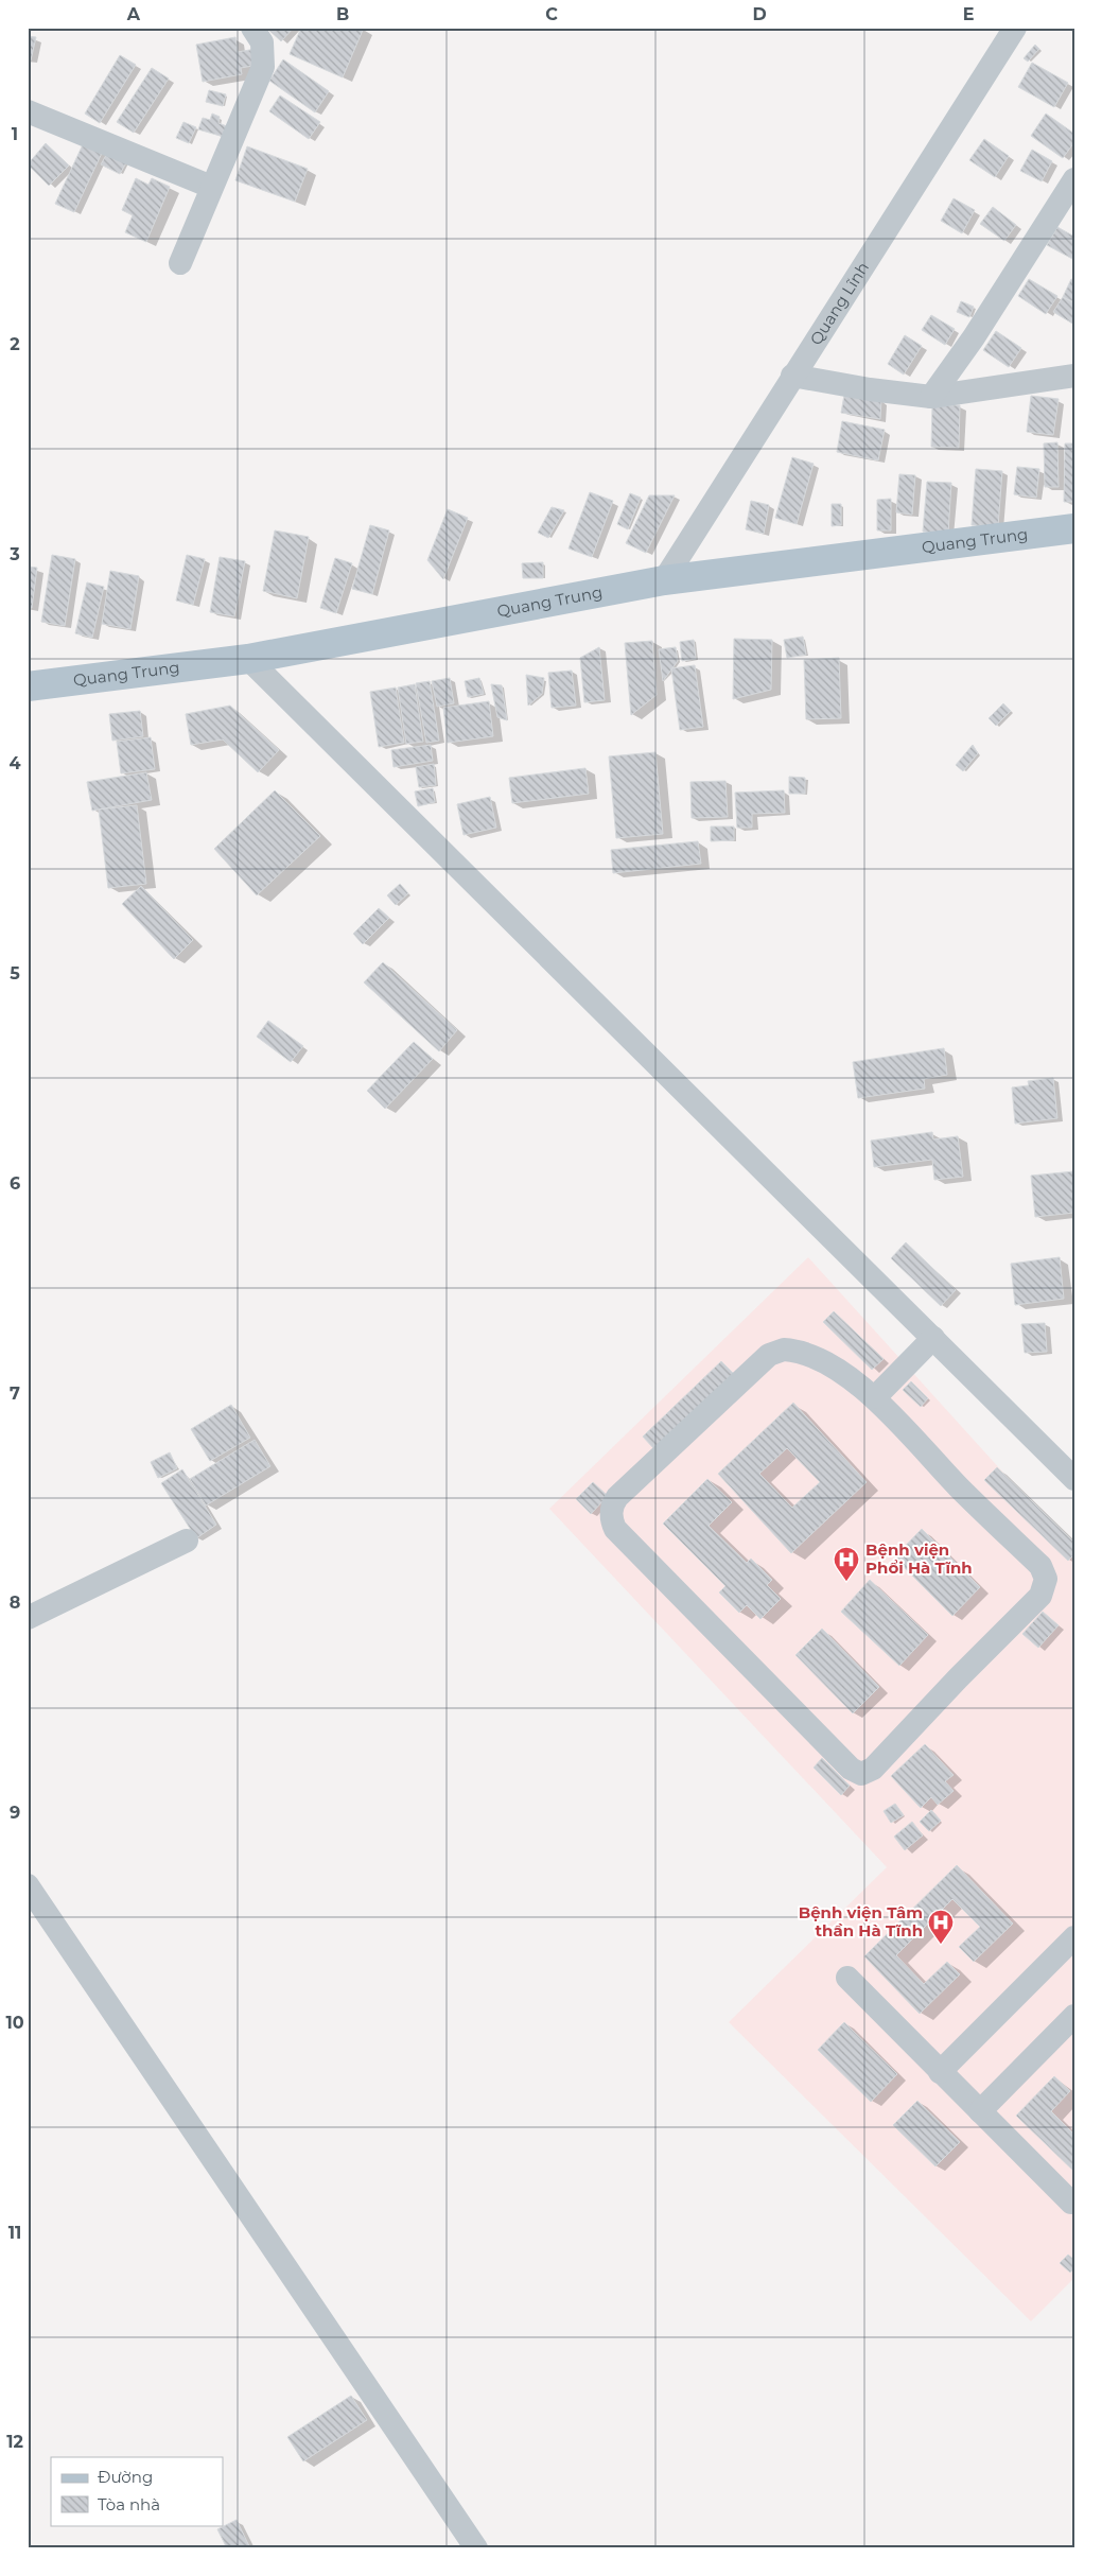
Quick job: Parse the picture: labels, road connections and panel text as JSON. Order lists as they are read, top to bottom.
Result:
{
  "streets": {
    "main road": ["Quang Trung"],
    "street": ["Quang Lĩnh"]
  },
  "crossings": [
    ["Quang Lĩnh", "Quang Trung"]
  ],
  "places": {
    "hospital": ["Bệnh viện Phổi Hà Tĩnh", "Bệnh viện Tâm thần Hà Tĩnh"]
  },
  "legend": ["Đường", "Tòa nhà"],
  "grid": {
    "columns": [
      "A",
      "B",
      "C",
      "D",
      "E"
    ],
    "rows": [
      "1",
      "2",
      "3",
      "4",
      "5",
      "6",
      "7",
      "8",
      "9",
      "10",
      "11",
      "12"
    ]
  }
}
